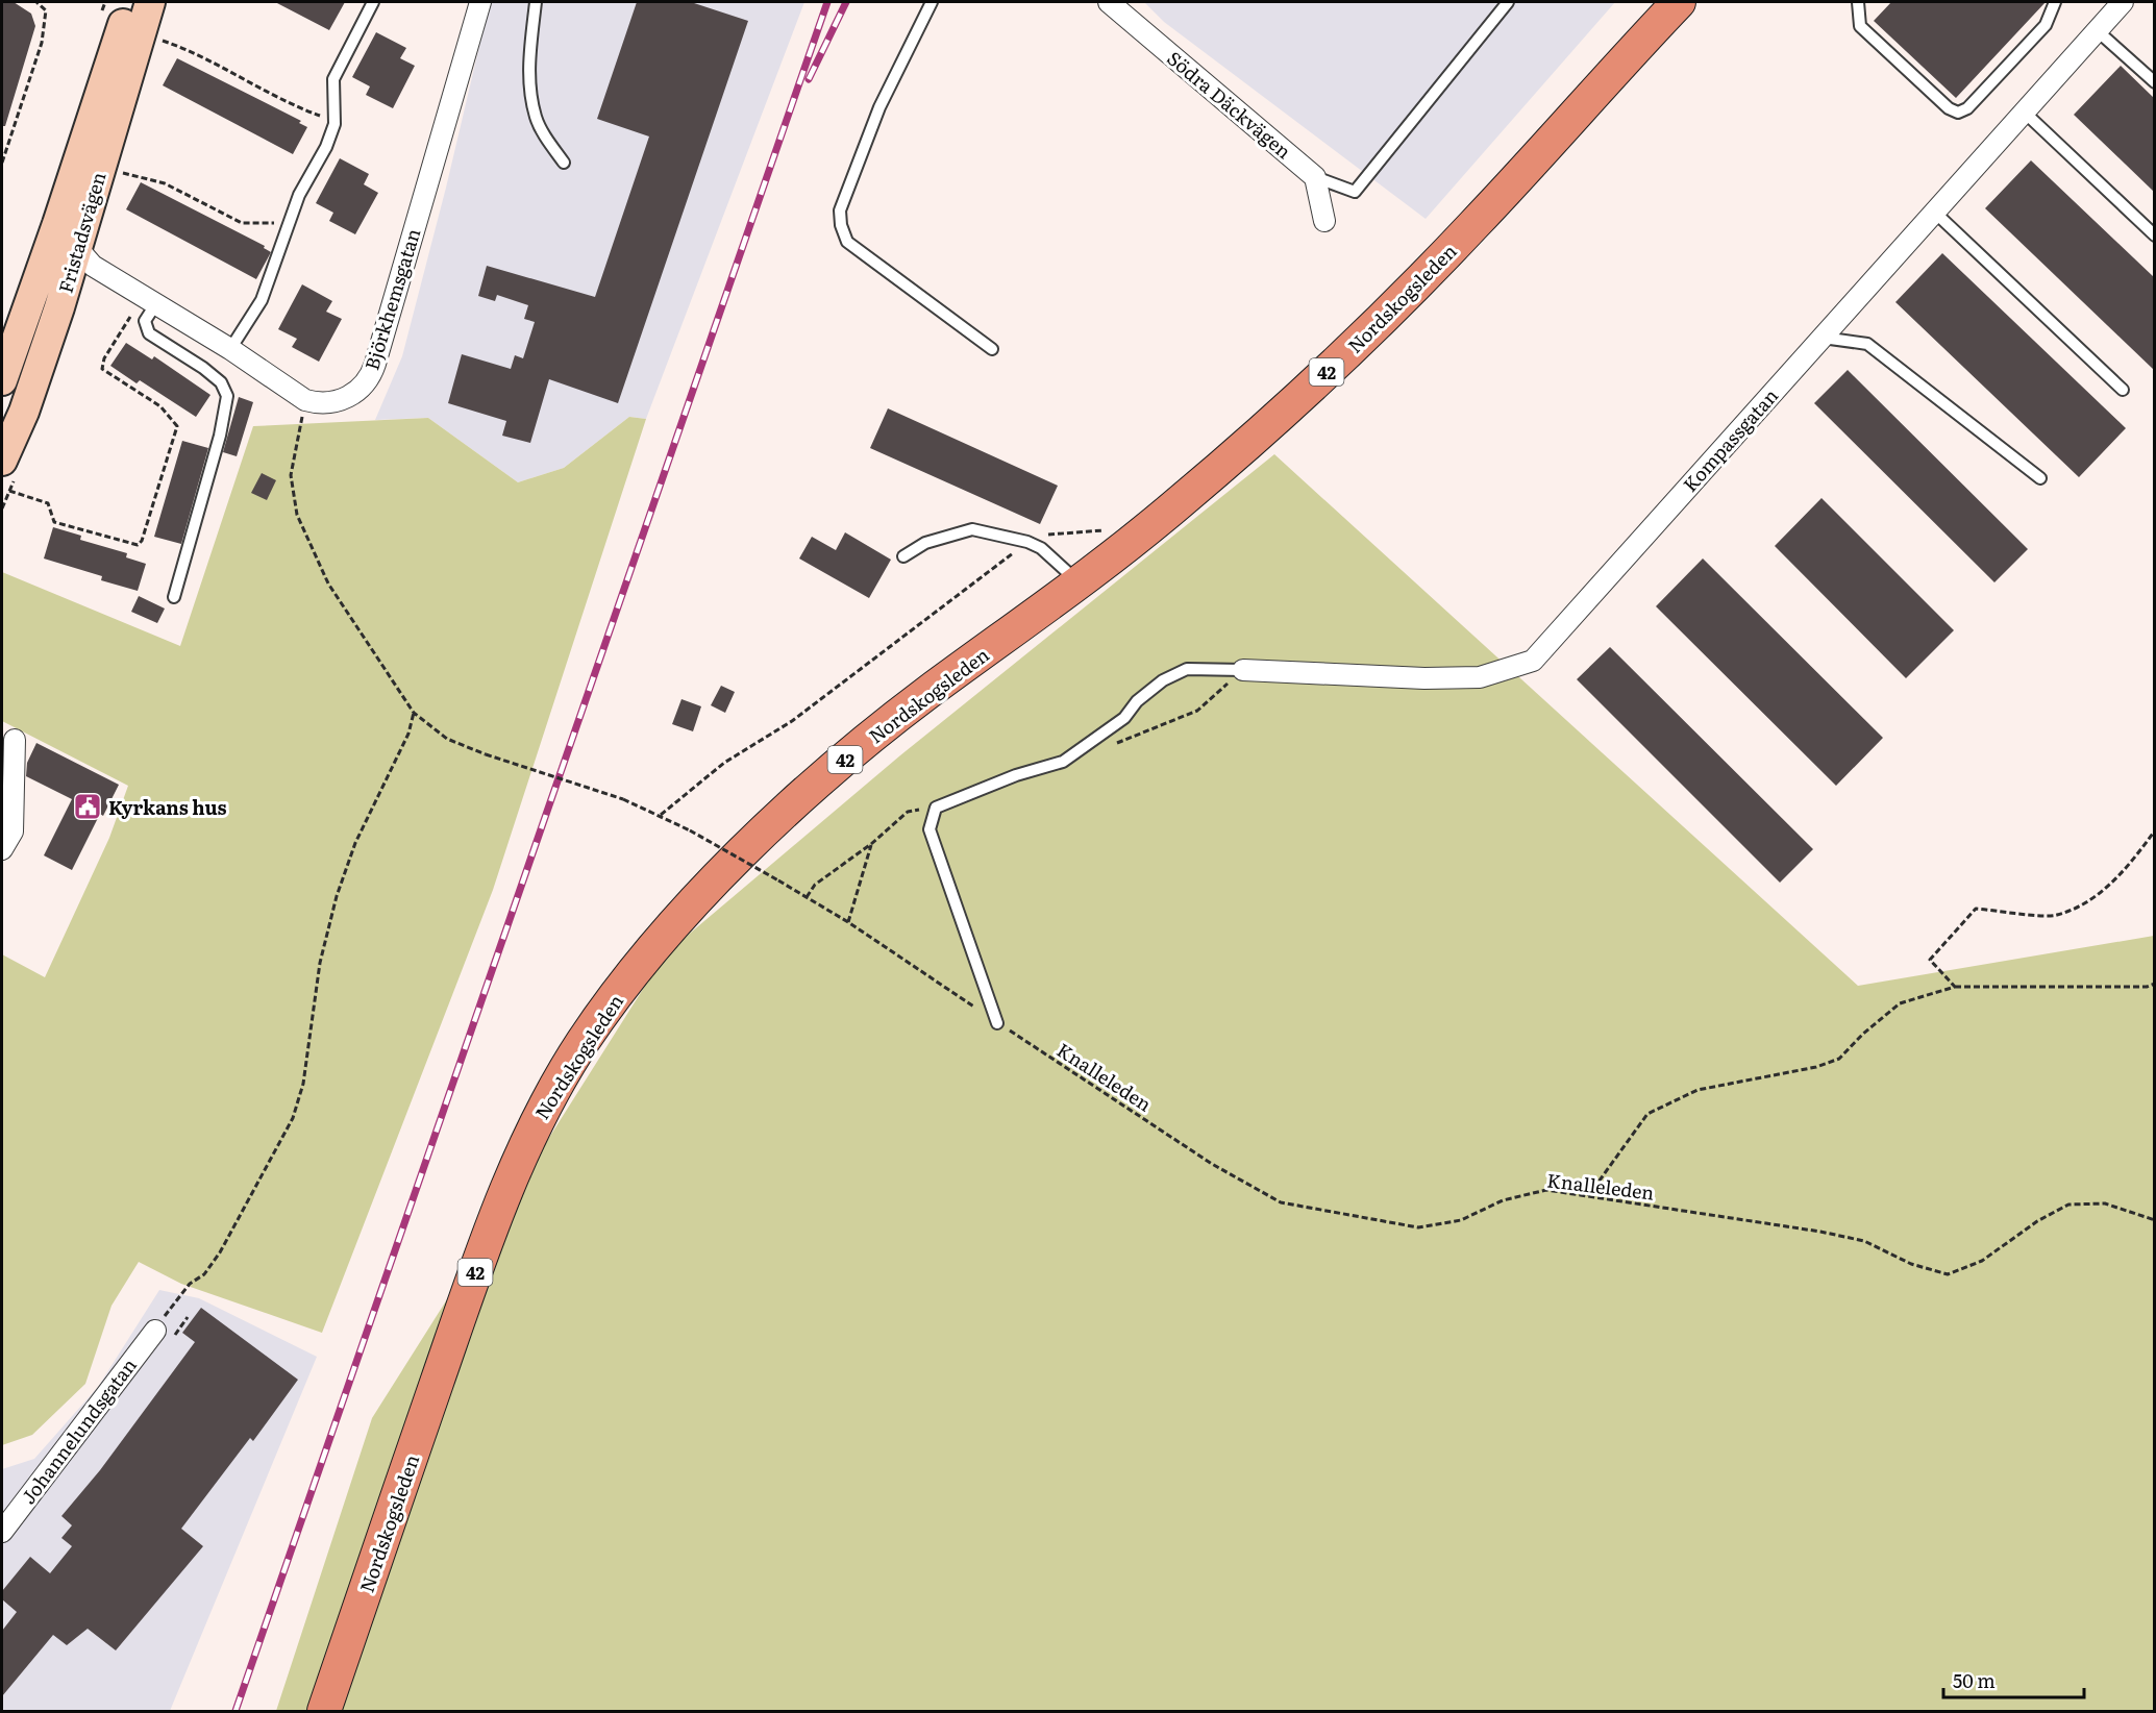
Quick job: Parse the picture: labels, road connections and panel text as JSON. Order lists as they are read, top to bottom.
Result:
{
  "streets": {
    "main road": ["Nordskogsleden", "42"],
    "street": [
      "Södra Däckvägen",
      "Fristadsvägen",
      "Björkhemsgatan",
      "Kompassgatan",
      "Johannelundsgatan"
    ],
    "path": ["Knalleleden"]
  },
  "crossings": [
    ["Fristadsvägen", "Björkhemsgatan"],
    ["Björkhemsgatan", "Knalleleden"]
  ],
  "places": {
    "public building": ["Kyrkans hus"]
  },
  "scale_bar": "50 m"
}
